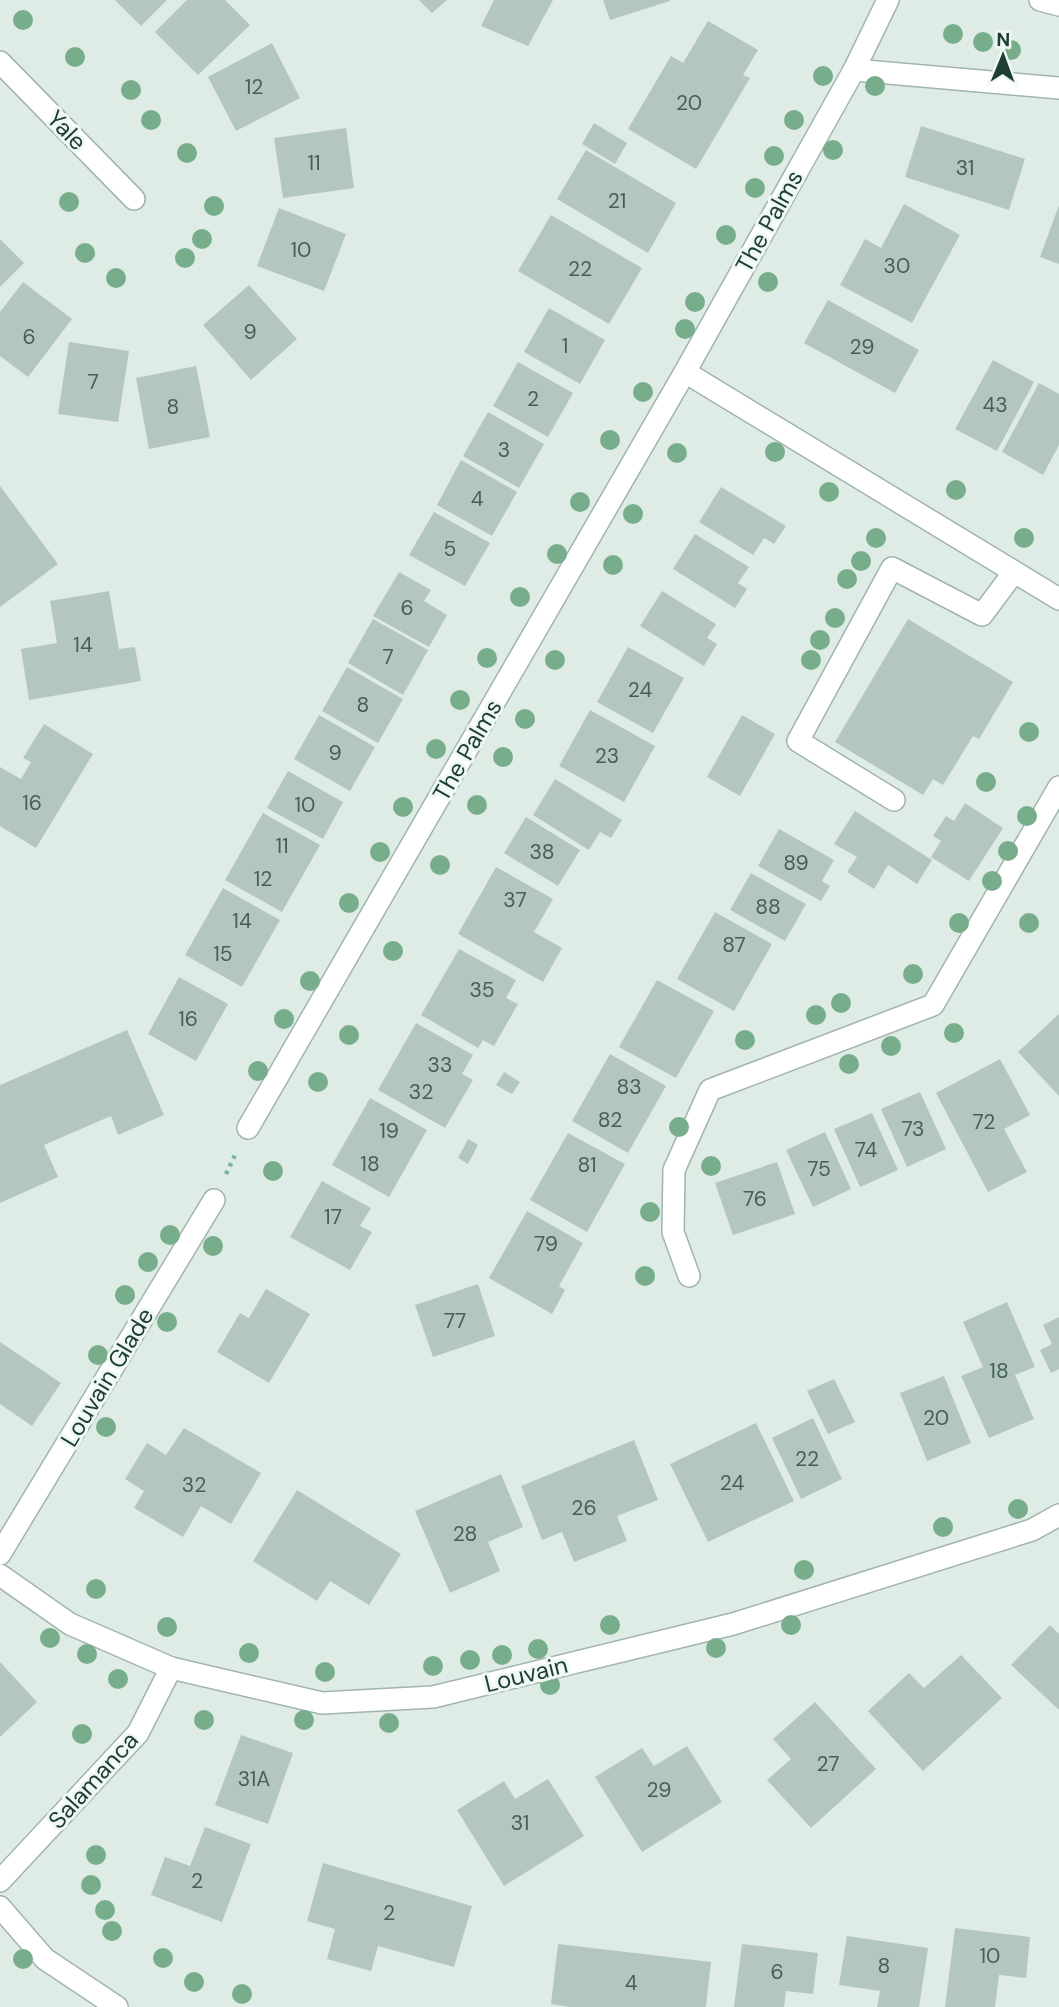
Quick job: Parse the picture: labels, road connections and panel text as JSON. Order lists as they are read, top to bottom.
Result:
{
  "streets": {
    "street": [
      "Yale",
      "The Palms",
      "Louvain Glade",
      "Louvain",
      "Salamanca"
    ]
  },
  "crossings": [
    ["Louvain", "Salamanca"]
  ],
  "house_numbers": [
    "12",
    "20",
    "11",
    "31",
    "21",
    "10",
    "30",
    "22",
    "9",
    "6",
    "1",
    "29",
    "7",
    "2",
    "43",
    "8",
    "3",
    "4",
    "5",
    "6",
    "14",
    "7",
    "24",
    "8",
    "9",
    "23",
    "16",
    "10",
    "11",
    "38",
    "89",
    "12",
    "37",
    "88",
    "14",
    "87",
    "15",
    "35",
    "16",
    "33",
    "83",
    "32",
    "82",
    "72",
    "73",
    "19",
    "74",
    "18",
    "81",
    "75",
    "76",
    "17",
    "79",
    "77",
    "18",
    "20",
    "22",
    "24",
    "32",
    "26",
    "28",
    "27",
    "31A",
    "29",
    "31",
    "2",
    "2",
    "10",
    "8",
    "6",
    "4"
  ],
  "north": "top"
}
